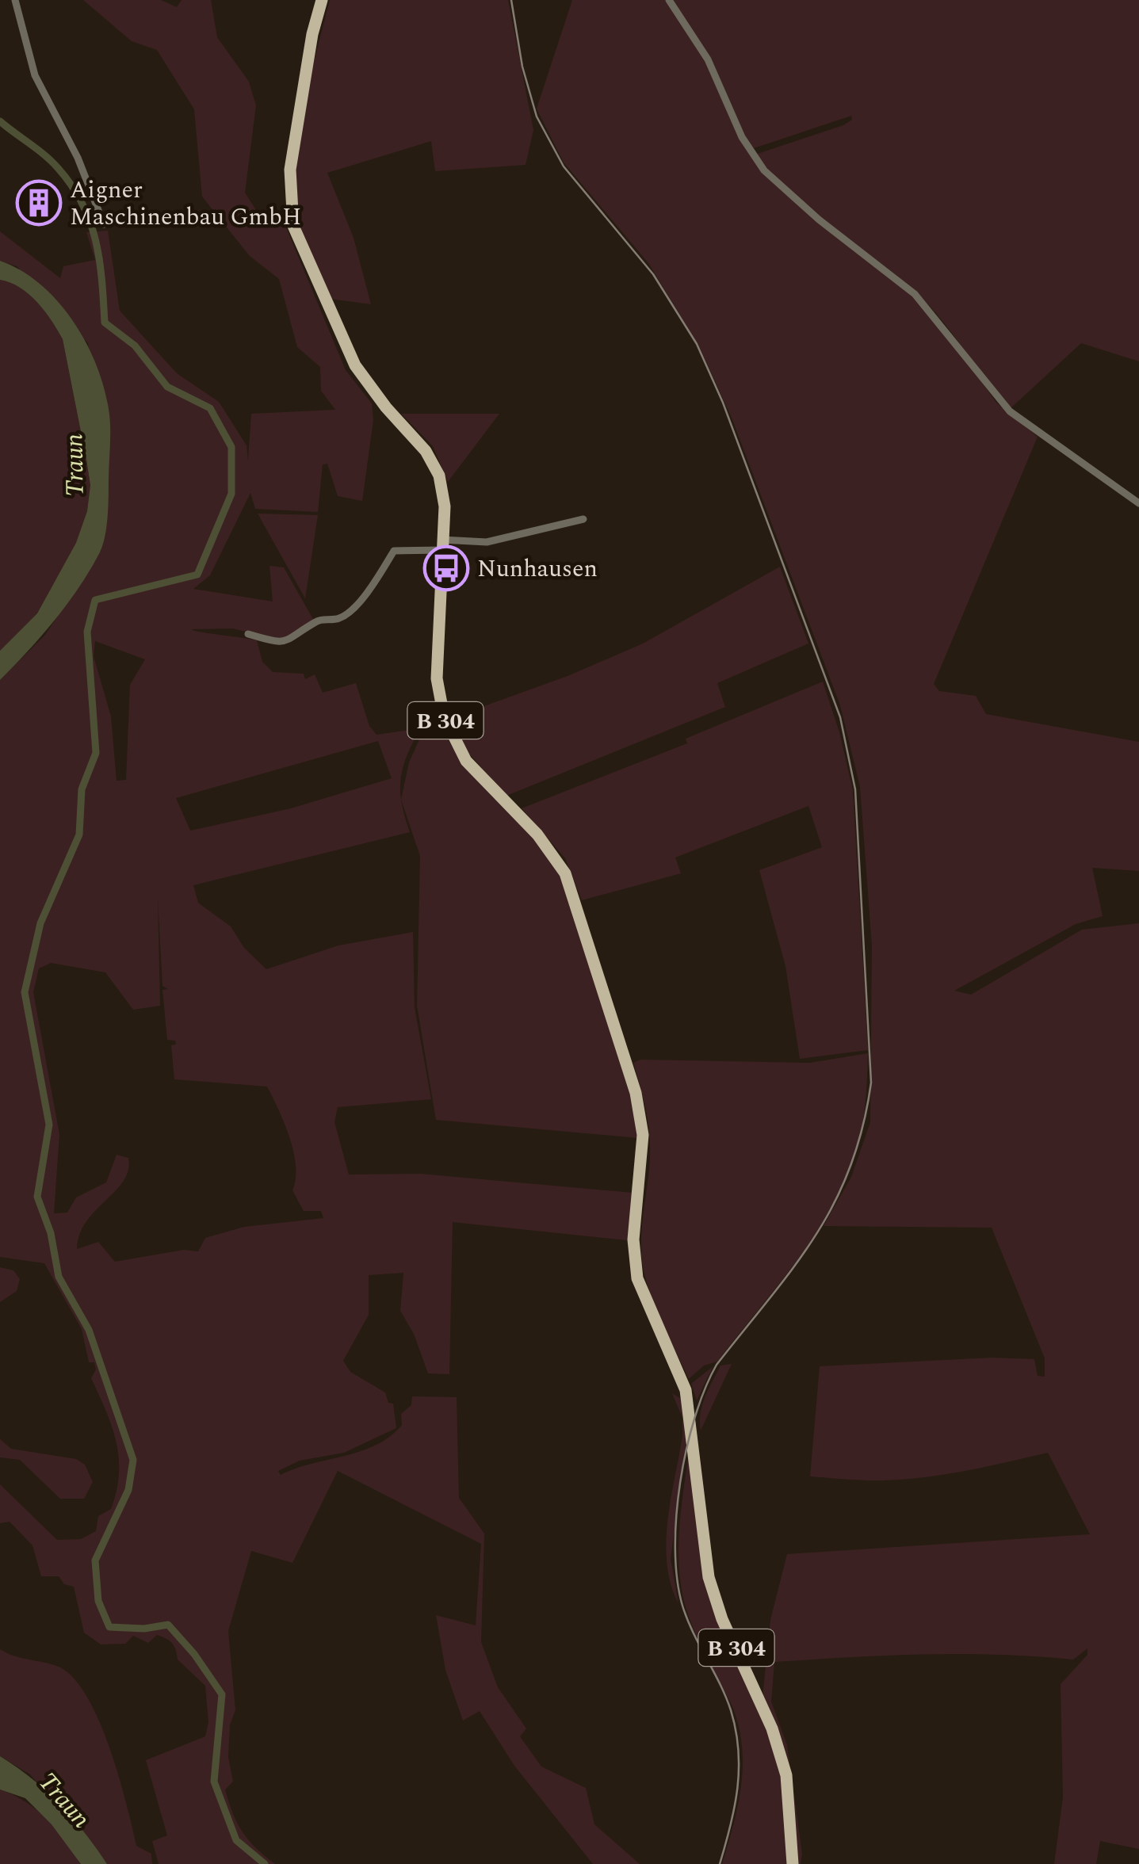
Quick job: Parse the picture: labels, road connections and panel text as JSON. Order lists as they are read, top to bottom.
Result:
{
  "streets": {
    "main road": ["B 304"]
  },
  "water": ["Traun"],
  "places": {
    "building": ["Aigner Maschinenbau GmbH"],
    "bus stop": ["Nunhausen"]
  }
}
